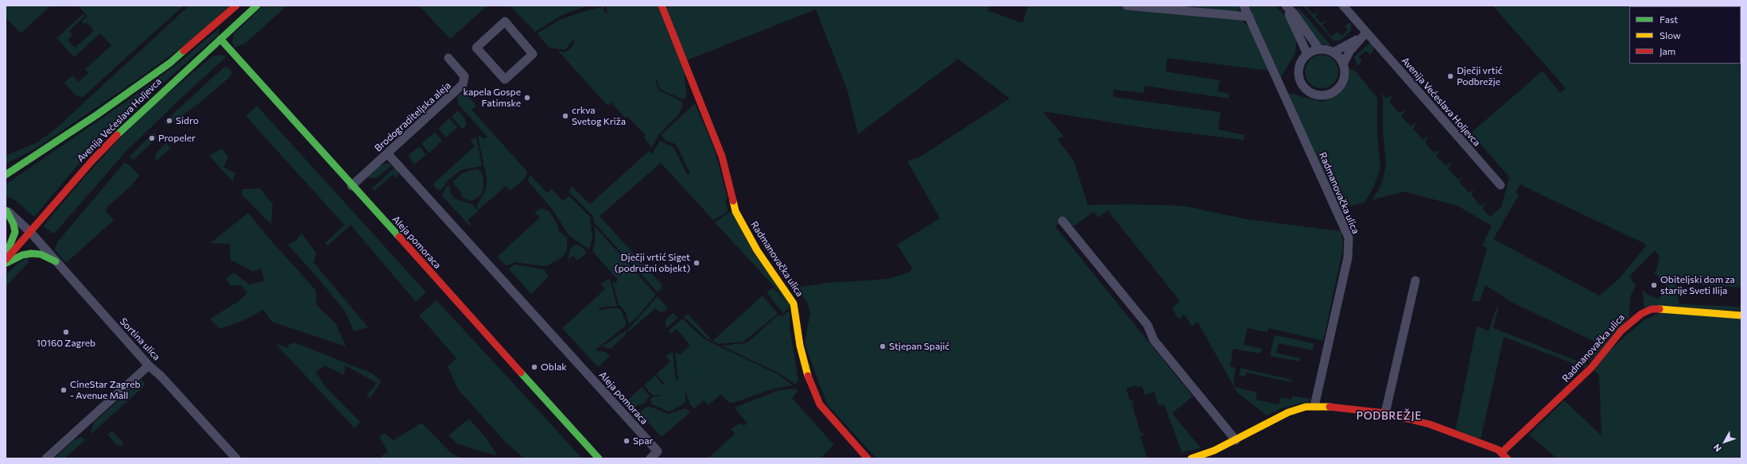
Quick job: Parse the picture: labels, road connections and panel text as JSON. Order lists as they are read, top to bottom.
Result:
{
  "streets": {
    "street": [
      "Avenija Većeslava Holjevca",
      "Brodograditeljska aleja",
      "Radmanovačka ulica",
      "Aleja pomoraca",
      "Sortina ulica"
    ]
  },
  "crossings": [
    ["Avenija Većeslava Holjevca", "Aleja pomoraca"],
    ["Avenija Većeslava Holjevca", "Sortina ulica"],
    ["Brodograditeljska aleja", "Aleja pomoraca"]
  ],
  "districts": ["PODBREŽJE"],
  "places": [
    "Dječji vrtić Podbrežje",
    "kapela Gospe Fatimske",
    "crkva Svetog Križa",
    "Sidro",
    "Propeler",
    "Dječji vrtić Siget (područni objekt)",
    "Obiteljski dom za starije Sveti Ilija",
    "10160 Zagreb",
    "Stjepan Spajić",
    "Oblak",
    "CineStar Zagreb - Avenue Mall",
    "Spar"
  ],
  "legend": ["Fast", "Slow", "Jam"],
  "north": "bottom left"
}
